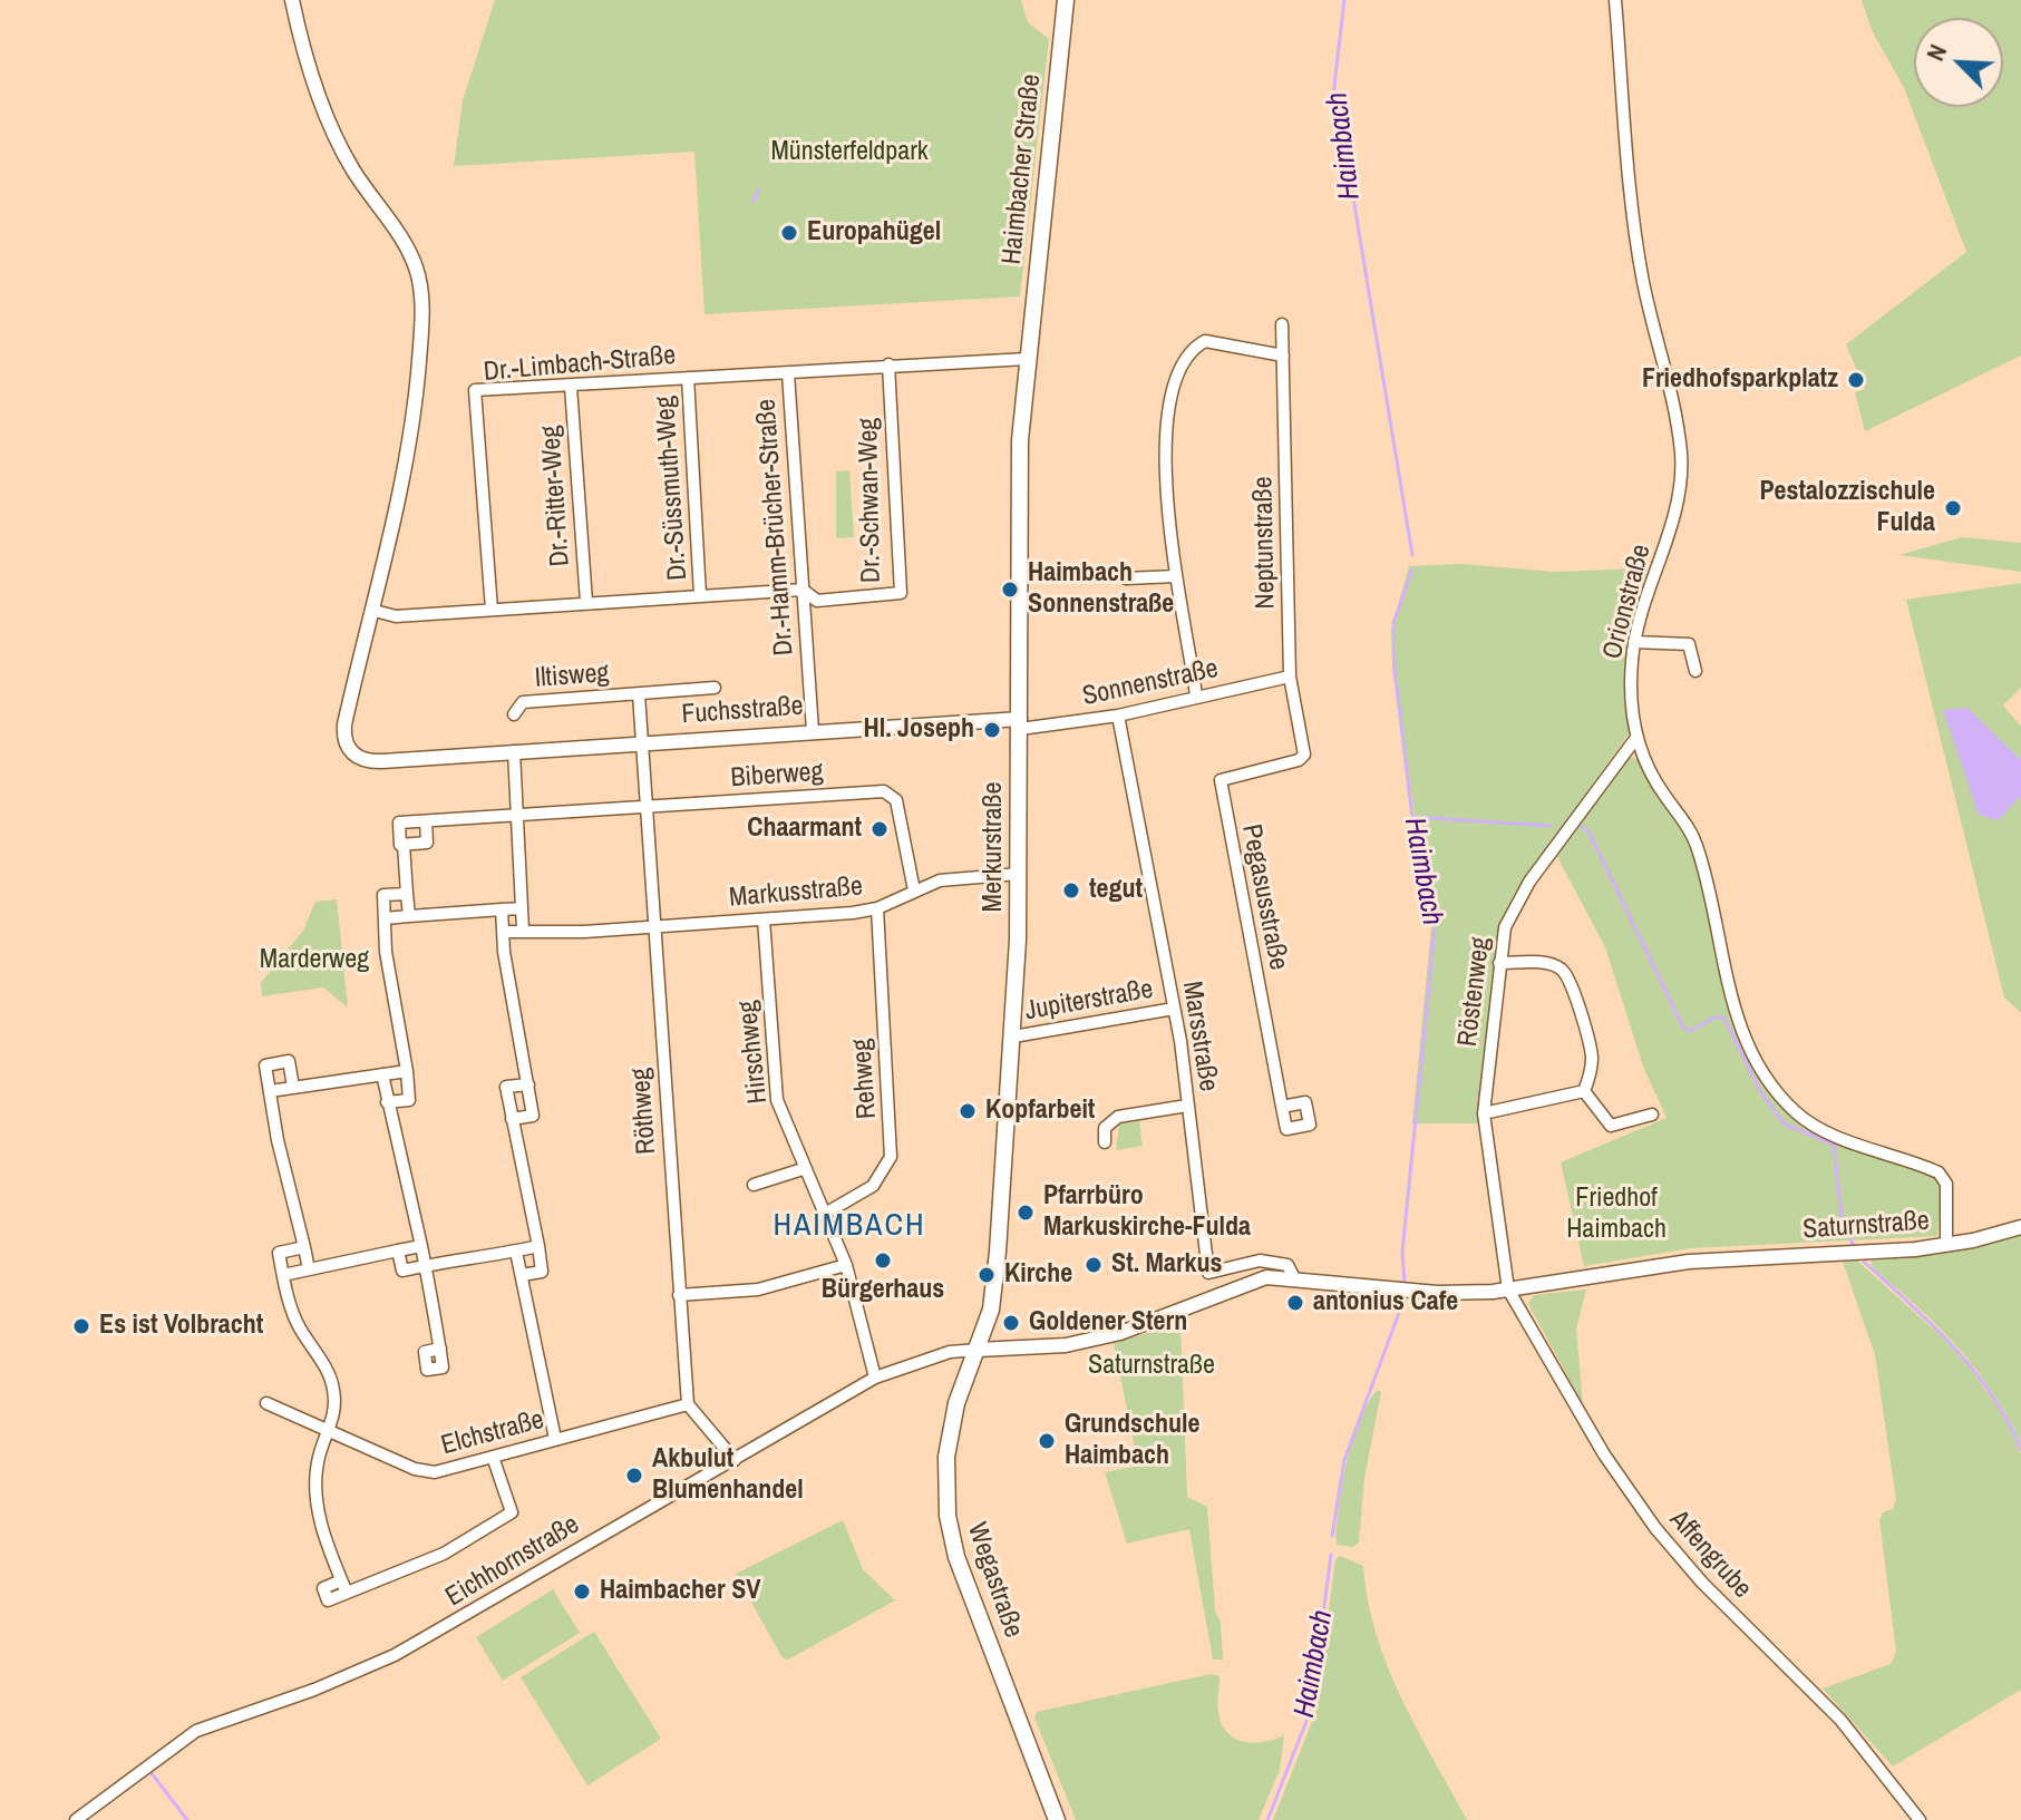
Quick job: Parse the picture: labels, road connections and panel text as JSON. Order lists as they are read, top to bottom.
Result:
{
  "streets": {
    "main road": ["Haimbacher Straße", "Merkurstraße", "Wegastraße"],
    "street": [
      "Dr.-Limbach-Straße",
      "Dr.-Süssmuth-Weg",
      "Dr.-Ritter-Weg",
      "Dr.-Schwan-Weg",
      "Dr.-Hamm-Brücher-Straße",
      "Neptunstraße",
      "Orionstraße",
      "Iltisweg",
      "Sonnenstraße",
      "Fuchsstraße",
      "Biberweg",
      "Markusstraße",
      "Pegasusstraße",
      "Röstenweg",
      "Jupiterstraße",
      "Marsstraße",
      "Hirschweg",
      "Rehweg",
      "Röthweg",
      "Saturnstraße",
      "Elchstraße",
      "Affengrube",
      "Eichhornstraße"
    ]
  },
  "crossings": [
    ["Haimbacher Straße", "Dr.-Limbach-Straße"],
    ["Haimbacher Straße", "Merkurstraße"],
    ["Dr.-Limbach-Straße", "Dr.-Süssmuth-Weg"],
    ["Dr.-Limbach-Straße", "Dr.-Ritter-Weg"],
    ["Dr.-Limbach-Straße", "Dr.-Schwan-Weg"],
    ["Dr.-Limbach-Straße", "Dr.-Hamm-Brücher-Straße"],
    ["Dr.-Limbach-Straße", "Merkurstraße"],
    ["Dr.-Schwan-Weg", "Dr.-Hamm-Brücher-Straße"],
    ["Dr.-Hamm-Brücher-Straße", "Fuchsstraße"],
    ["Neptunstraße", "Sonnenstraße"],
    ["Neptunstraße", "Pegasusstraße"],
    ["Orionstraße", "Röstenweg"],
    ["Orionstraße", "Saturnstraße"],
    ["Iltisweg", "Fuchsstraße"],
    ["Iltisweg", "Röthweg"],
    ["Sonnenstraße", "Fuchsstraße"],
    ["Sonnenstraße", "Merkurstraße"],
    ["Sonnenstraße", "Marsstraße"],
    ["Fuchsstraße", "Merkurstraße"],
    ["Fuchsstraße", "Röthweg"],
    ["Biberweg", "Markusstraße"],
    ["Biberweg", "Röthweg"],
    ["Merkurstraße", "Markusstraße"],
    ["Merkurstraße", "Jupiterstraße"],
    ["Merkurstraße", "Saturnstraße"],
    ["Merkurstraße", "Eichhornstraße"],
    ["Merkurstraße", "Wegastraße"],
    ["Markusstraße", "Hirschweg"],
    ["Markusstraße", "Rehweg"],
    ["Markusstraße", "Röthweg"],
    ["Röstenweg", "Saturnstraße"],
    ["Röstenweg", "Affengrube"],
    ["Jupiterstraße", "Marsstraße"],
    ["Marsstraße", "Saturnstraße"],
    ["Hirschweg", "Rehweg"],
    ["Hirschweg", "Eichhornstraße"],
    ["Röthweg", "Elchstraße"],
    ["Saturnstraße", "Affengrube"],
    ["Saturnstraße", "Eichhornstraße"],
    ["Saturnstraße", "Wegastraße"],
    ["Eichhornstraße", "Wegastraße"]
  ],
  "districts": ["HAIMBACH"],
  "water": ["Haimbach"],
  "parks": [
    "Münsterfeldpark",
    "Marderweg",
    "Friedhof Haimbach",
    "Saturnstraße"
  ],
  "places": [
    "Europahügel",
    "Friedhofsparkplatz",
    "Pestalozzischule Fulda",
    "Haimbach Sonnenstraße",
    "Hl. Joseph",
    "Chaarmant",
    "tegut",
    "Kopfarbeit",
    "Pfarrbüro Markuskirche-Fulda",
    "Bürgerhaus",
    "St. Markus",
    "Kirche",
    "antonius Cafe",
    "Goldener Stern",
    "Es ist Volbracht",
    "Grundschule Haimbach",
    "Akbulut Blumenhandel",
    "Haimbacher SV"
  ],
  "north": "top left"
}
